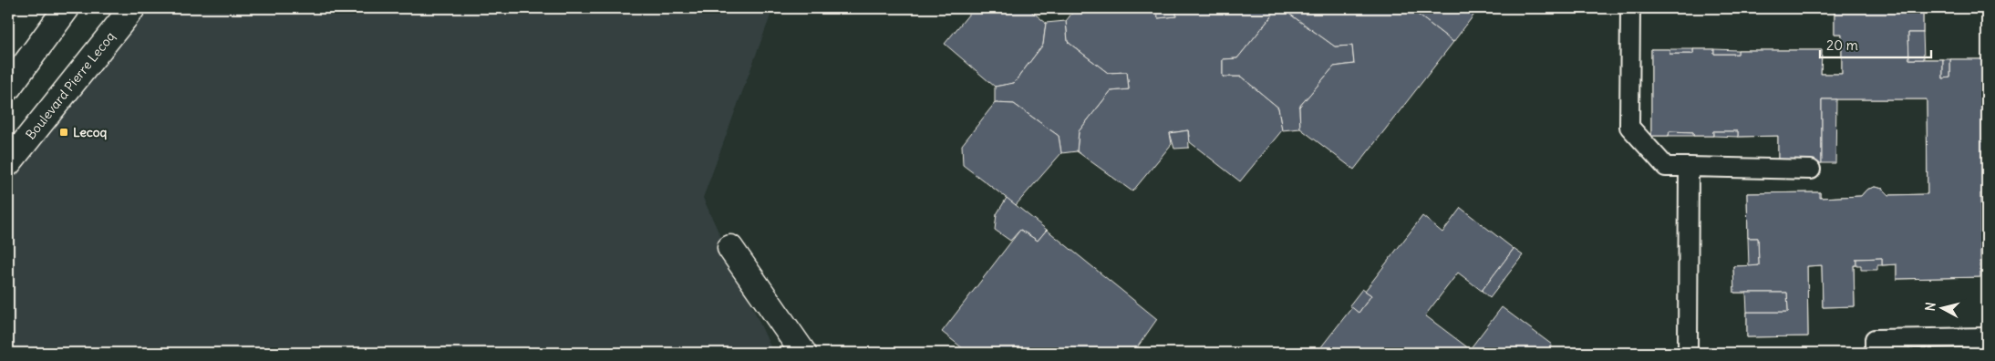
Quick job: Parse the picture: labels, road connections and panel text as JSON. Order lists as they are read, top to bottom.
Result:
{
  "streets": {
    "street": ["Boulevard Pierre Lecoq"]
  },
  "places": {
    "transit": ["Lecoq"]
  },
  "scale_bar": "20 m",
  "north": "left"
}
